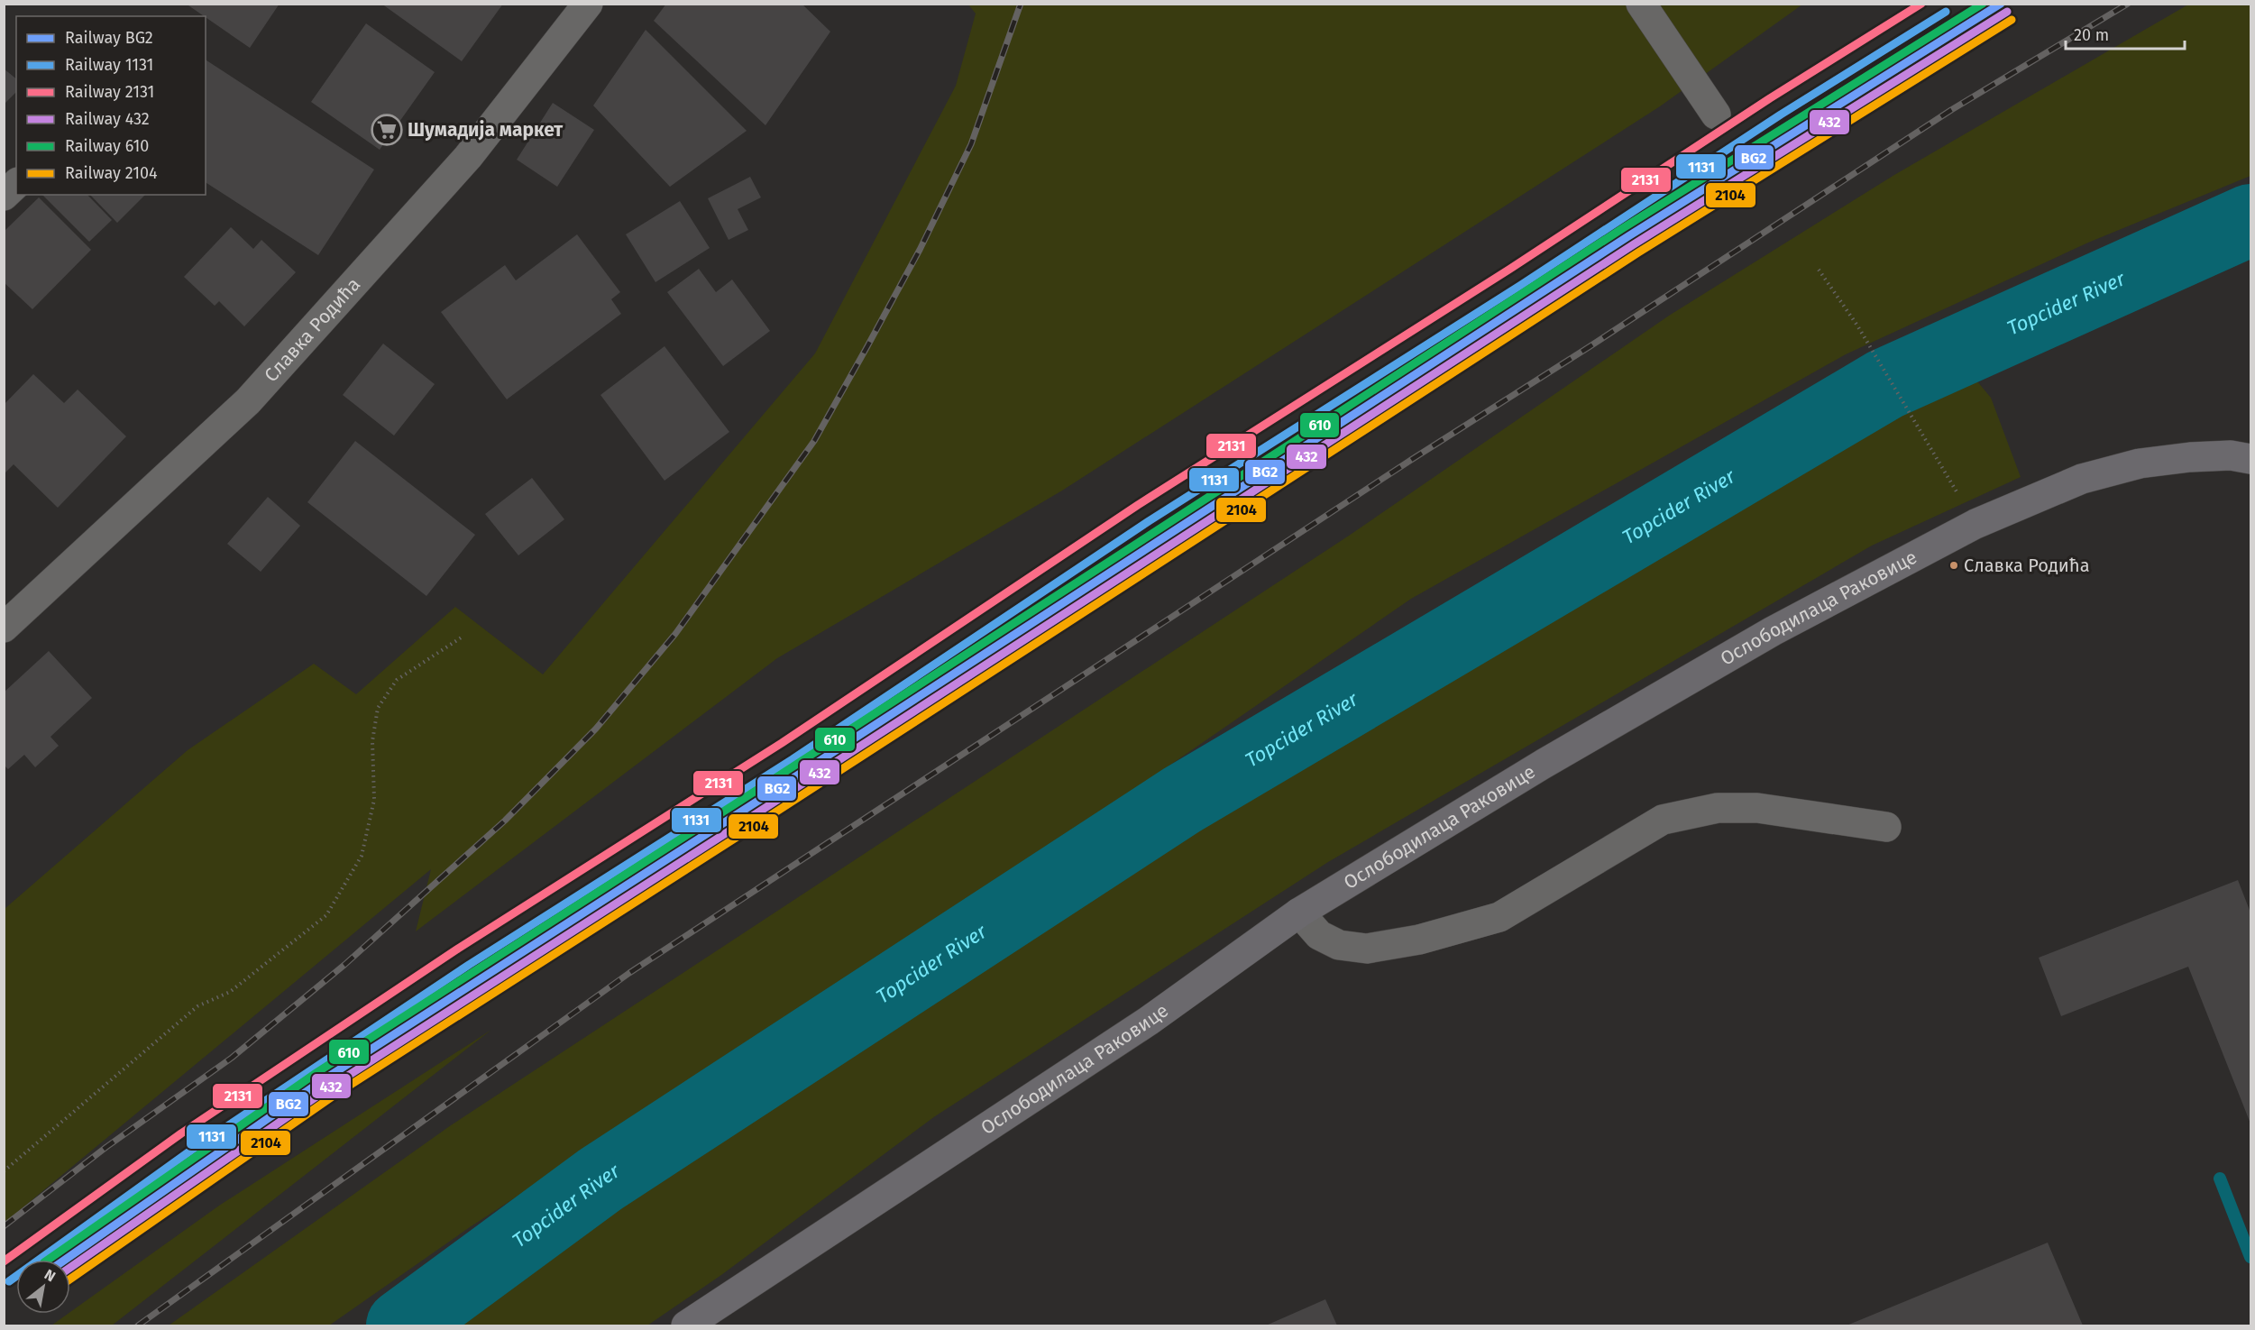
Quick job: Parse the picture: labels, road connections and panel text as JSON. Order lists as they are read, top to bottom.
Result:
{
  "streets": {
    "main road": ["Ослободилаца Раковице"],
    "street": ["Славка Родића"]
  },
  "water": ["Topcider River"],
  "places": {
    "supermarket": ["Шумадија маркет"],
    "other": ["Славка Родића"]
  },
  "lines": [
    "rail line BG2",
    "rail line 2131",
    "rail line 610",
    "rail line 1131",
    "rail line 432",
    "rail line 2104"
  ],
  "legend": [
    "Railway BG2",
    "Railway 1131",
    "Railway 2131",
    "Railway 432",
    "Railway 610",
    "Railway 2104"
  ],
  "scale_bar": "20 m",
  "north": "top right"
}
